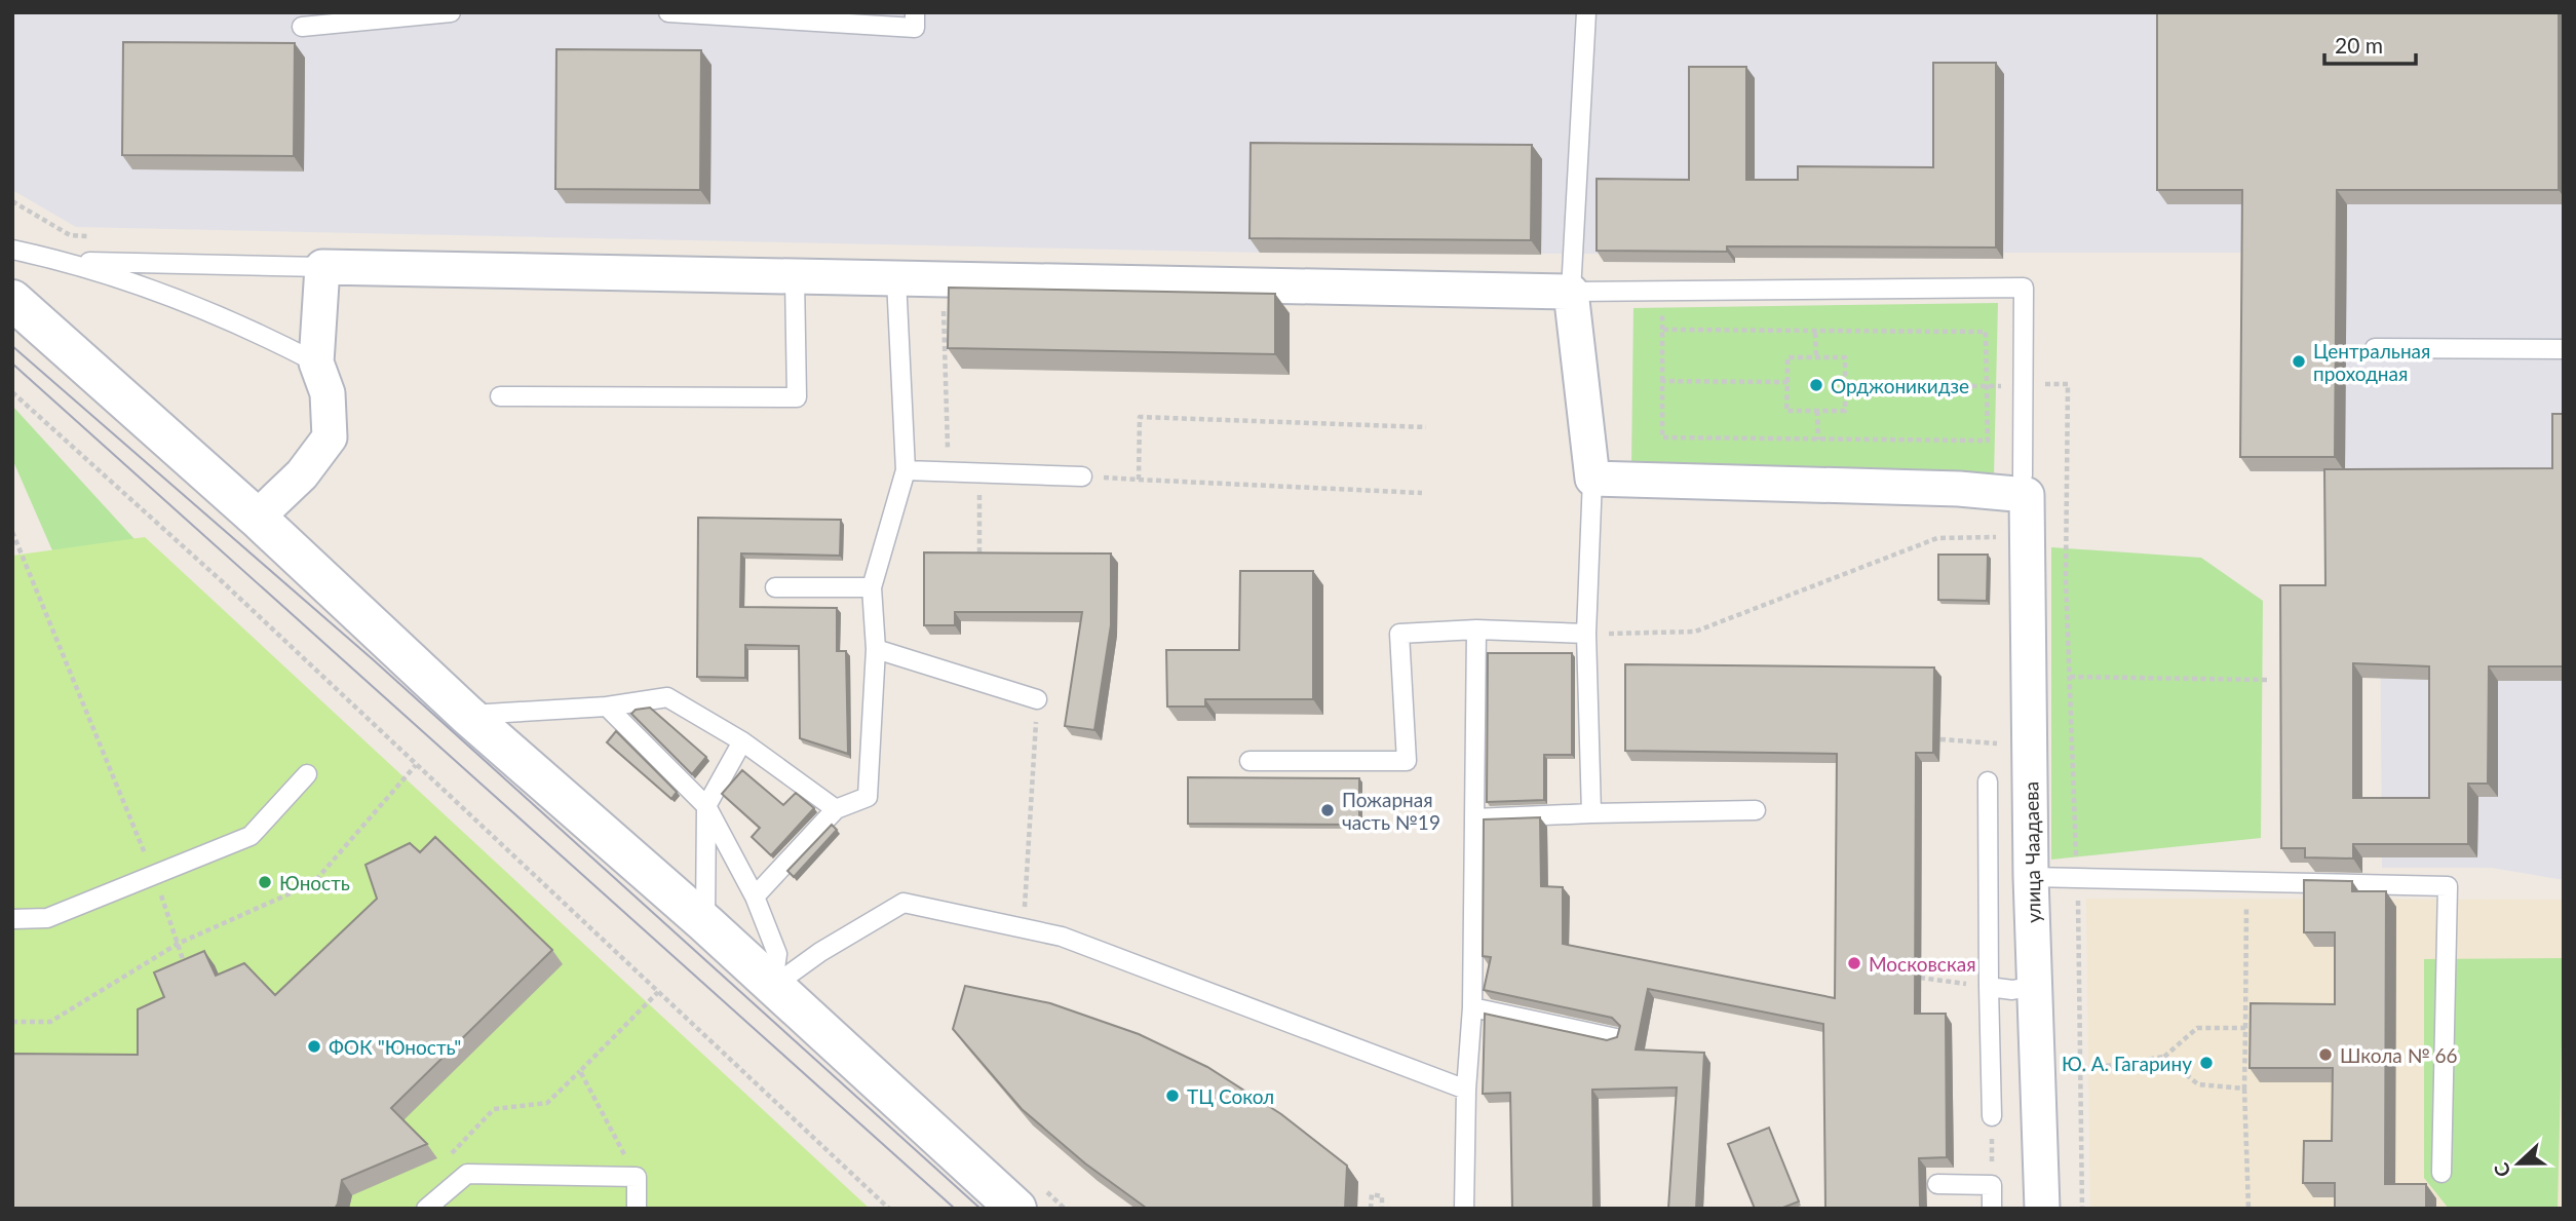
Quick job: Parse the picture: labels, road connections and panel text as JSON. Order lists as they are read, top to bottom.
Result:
{
  "streets": {
    "street": ["улица Чаадаева"]
  },
  "places": [
    "Центральная проходная",
    "Орджоникидзе",
    "Пожарная часть №19",
    "Юность",
    "Московская",
    "ФОК \"Юность\"",
    "Школа № 66",
    "Ю. А. Гагарину",
    "ТЦ Сокол"
  ],
  "scale_bar": "20 m",
  "north": "left"
}
